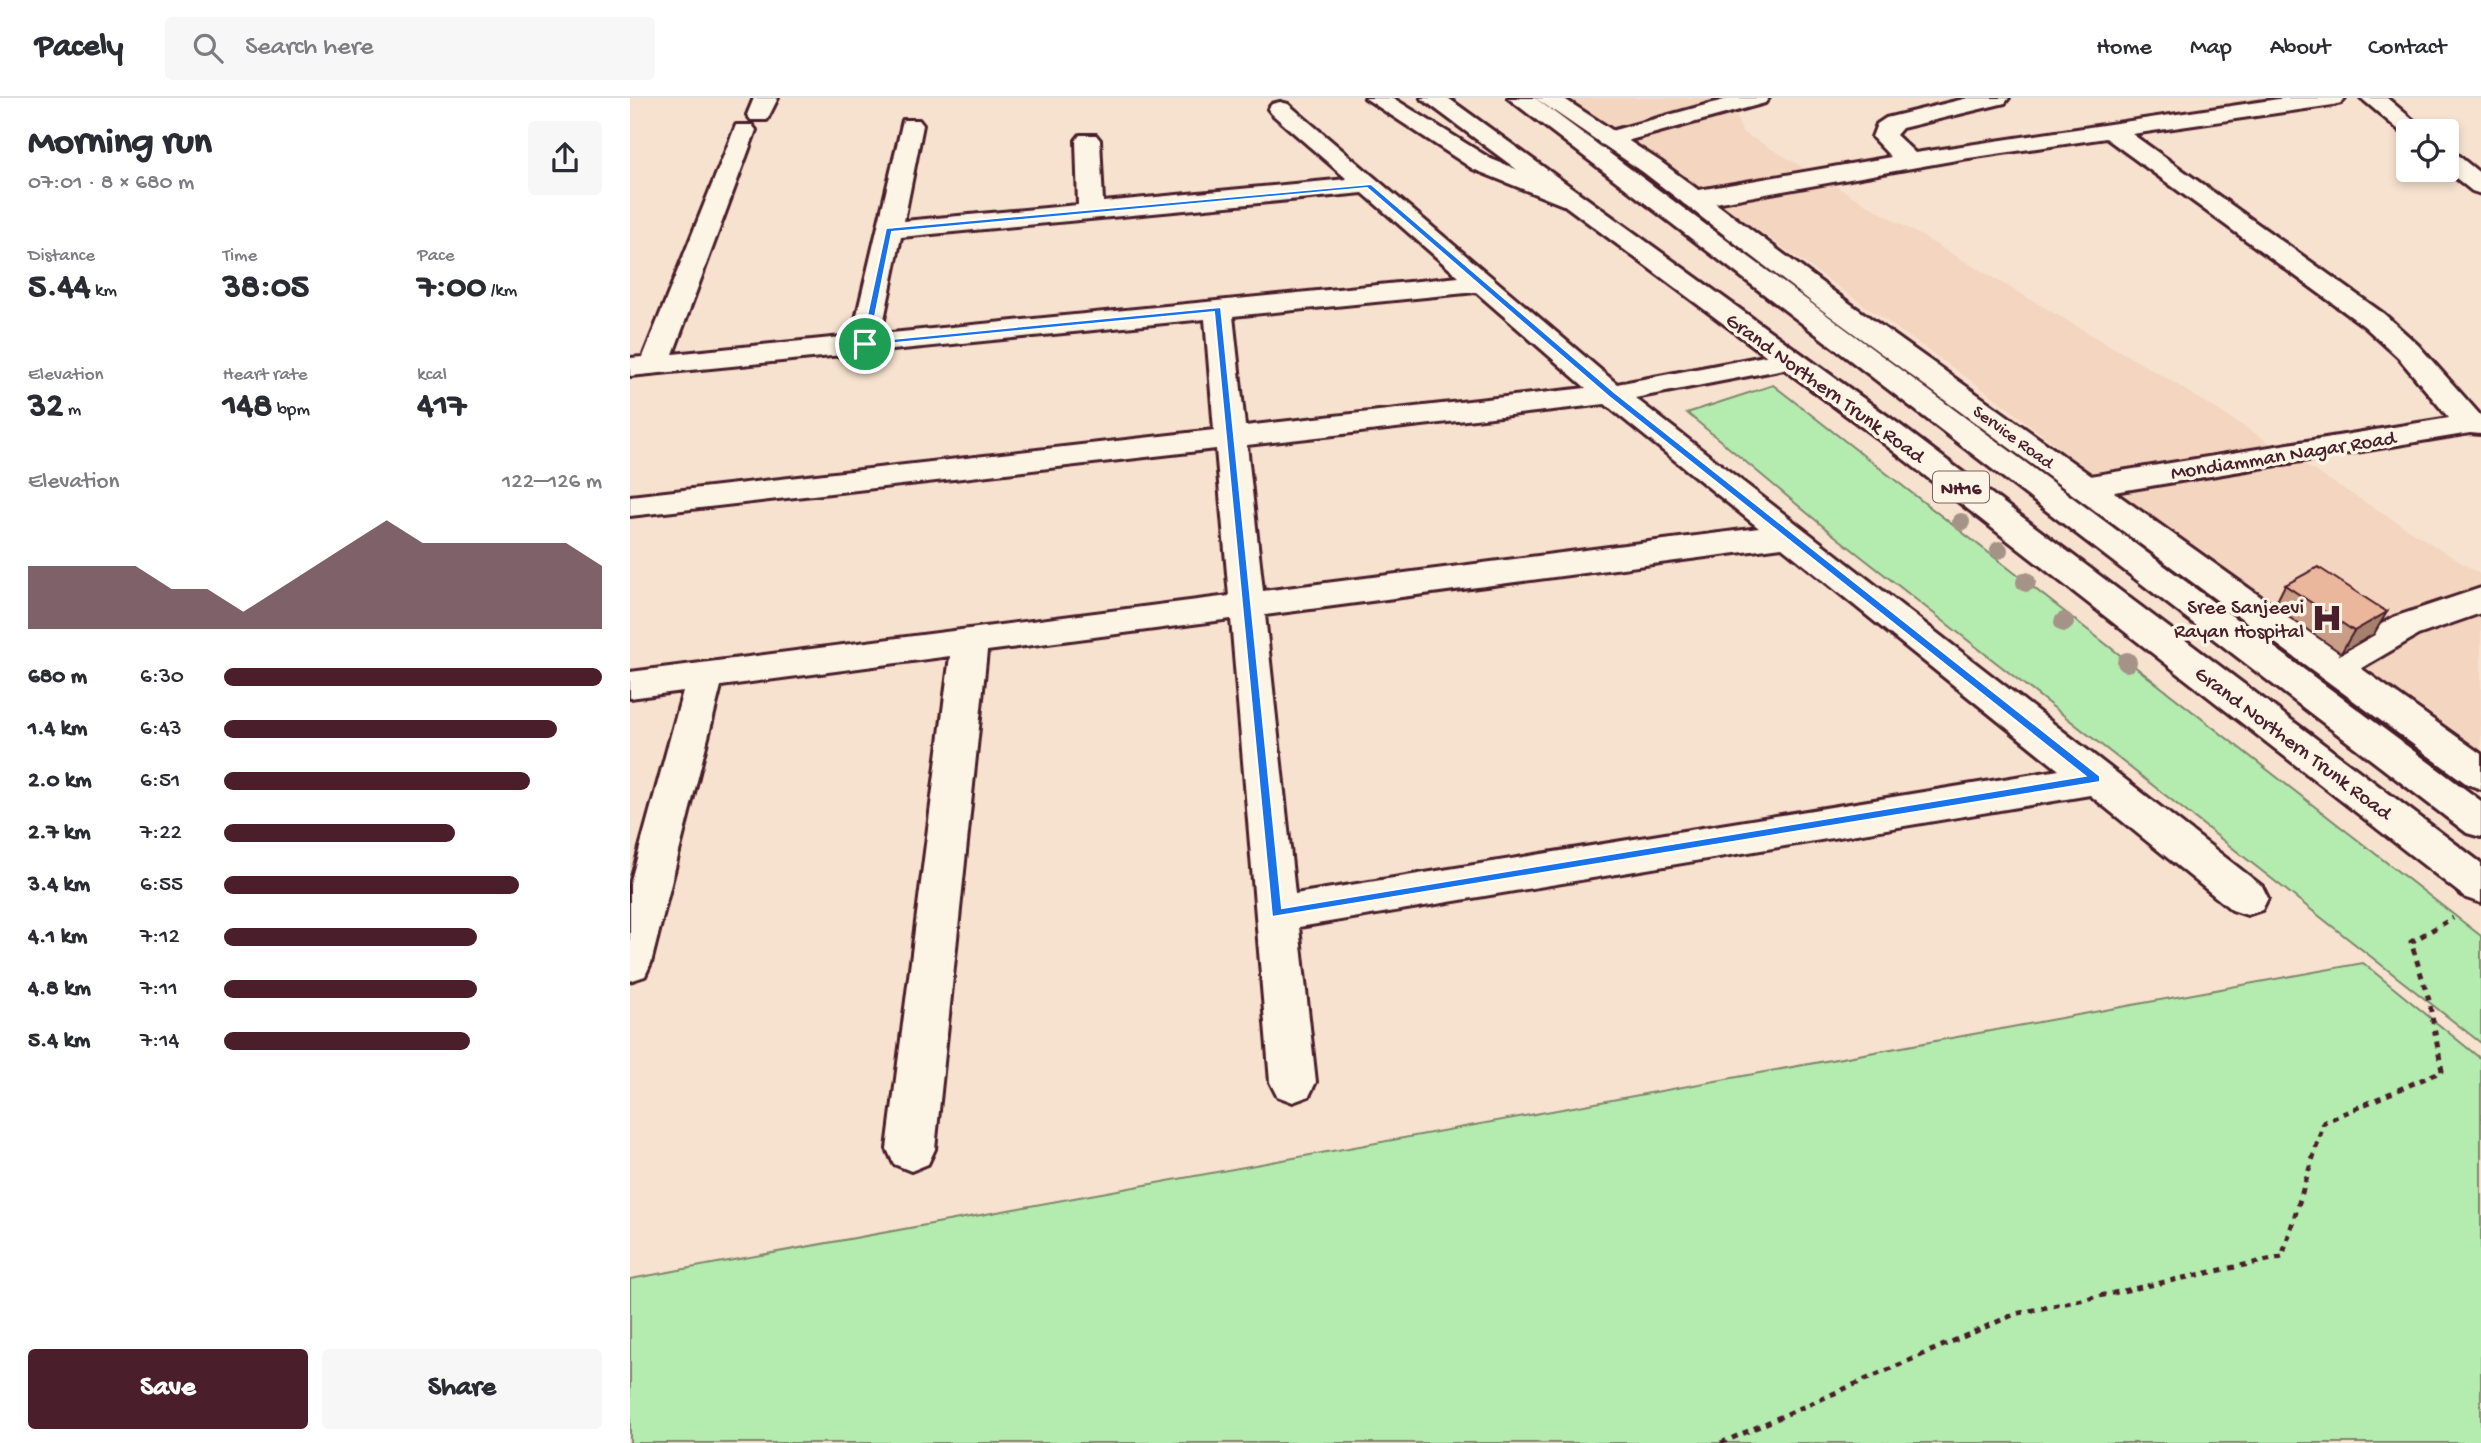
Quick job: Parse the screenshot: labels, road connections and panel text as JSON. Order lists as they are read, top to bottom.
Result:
{
  "streets": {
    "main road": [
      "Grand Northern Trunk Road",
      "Service Road",
      "Mondiamman Nagar Road",
      "NH16"
    ]
  },
  "crossings": [
    ["Service Road", "Mondiamman Nagar Road"]
  ],
  "places": {
    "hospital": ["Sree Sanjeevi Rayan Hospital"]
  },
  "page": {
    "header": "Pacely",
    "search": "Search here",
    "nav": [
      "Home",
      "Map",
      "About",
      "Contact"
    ],
    "heading": ["Morning run", "07:01 · 8 × 680 m"],
    "stats": [
      ["Distance", "5.44 km"],
      ["Time", "38:05"],
      ["Pace", "7:00 /km"],
      ["Elevation", "32 m"],
      ["Heart rate", "148 bpm"],
      ["kcal", "417"]
    ],
    "chart": ["Elevation", "122–126 m"],
    "list": [
      {
        "name": "680 m",
        "note": "6:30"
      },
      {
        "name": "1.4 km",
        "note": "6:43"
      },
      {
        "name": "2.0 km",
        "note": "6:51"
      },
      {
        "name": "2.7 km",
        "note": "7:22"
      },
      {
        "name": "3.4 km",
        "note": "6:55"
      },
      {
        "name": "4.1 km",
        "note": "7:12"
      },
      {
        "name": "4.8 km",
        "note": "7:11"
      },
      {
        "name": "5.4 km",
        "note": "7:14"
      }
    ],
    "buttons": ["Save", "Share"]
  }
}
